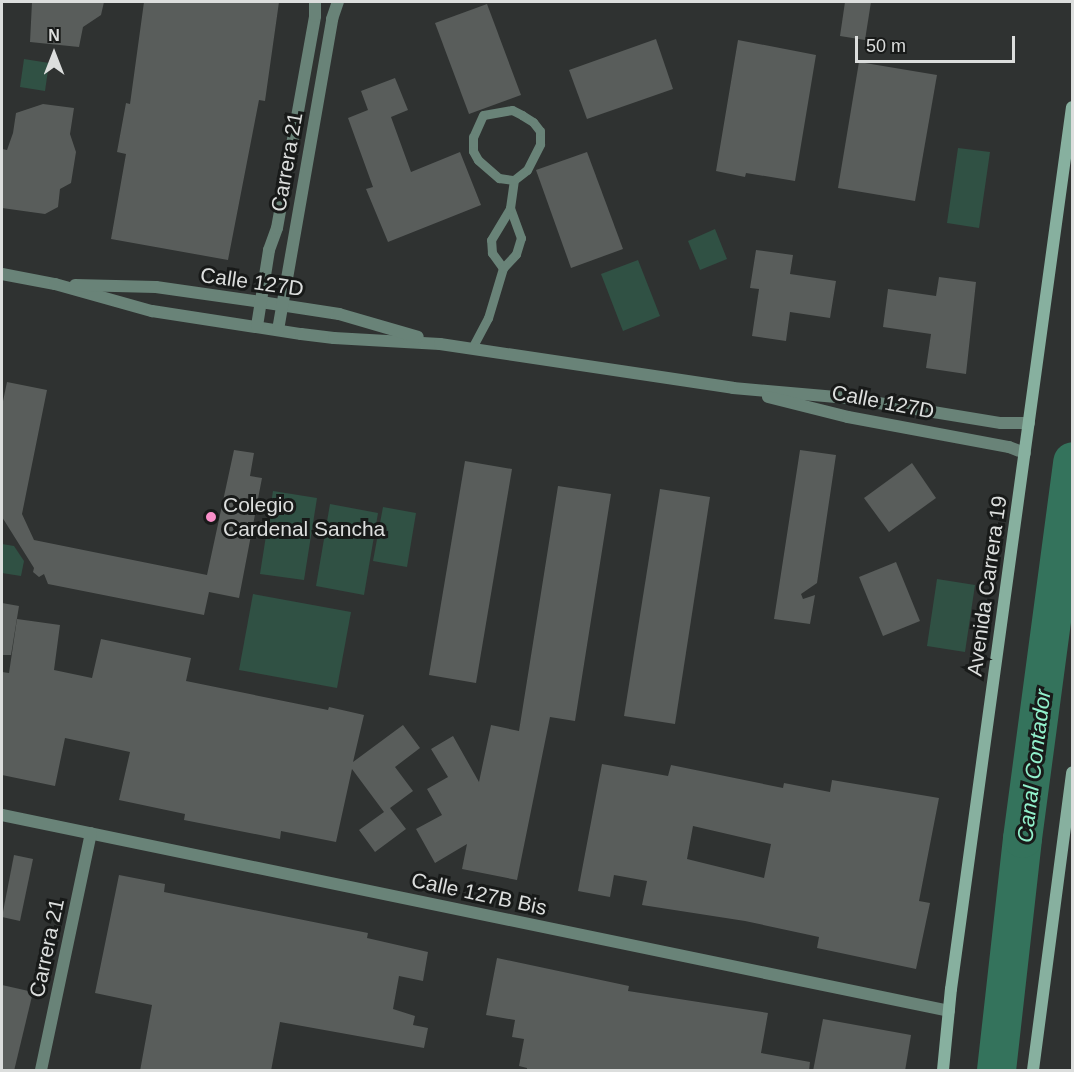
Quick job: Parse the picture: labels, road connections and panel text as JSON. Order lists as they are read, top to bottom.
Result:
{
  "streets": {
    "main road": ["Avenida Carrera 19"],
    "street": ["Carrera 21", "Calle 127D", "Calle 127B Bis"]
  },
  "crossings": [
    ["Carrera 21", "Calle 127D"],
    ["Carrera 21", "Calle 127B Bis"],
    ["Calle 127D", "Avenida Carrera 19"],
    ["Avenida Carrera 19", "Calle 127B Bis"]
  ],
  "water": ["Canal Contador"],
  "places": ["Colegio Cardenal Sancha"],
  "scale_bar": "50 m",
  "north": "top"
}
